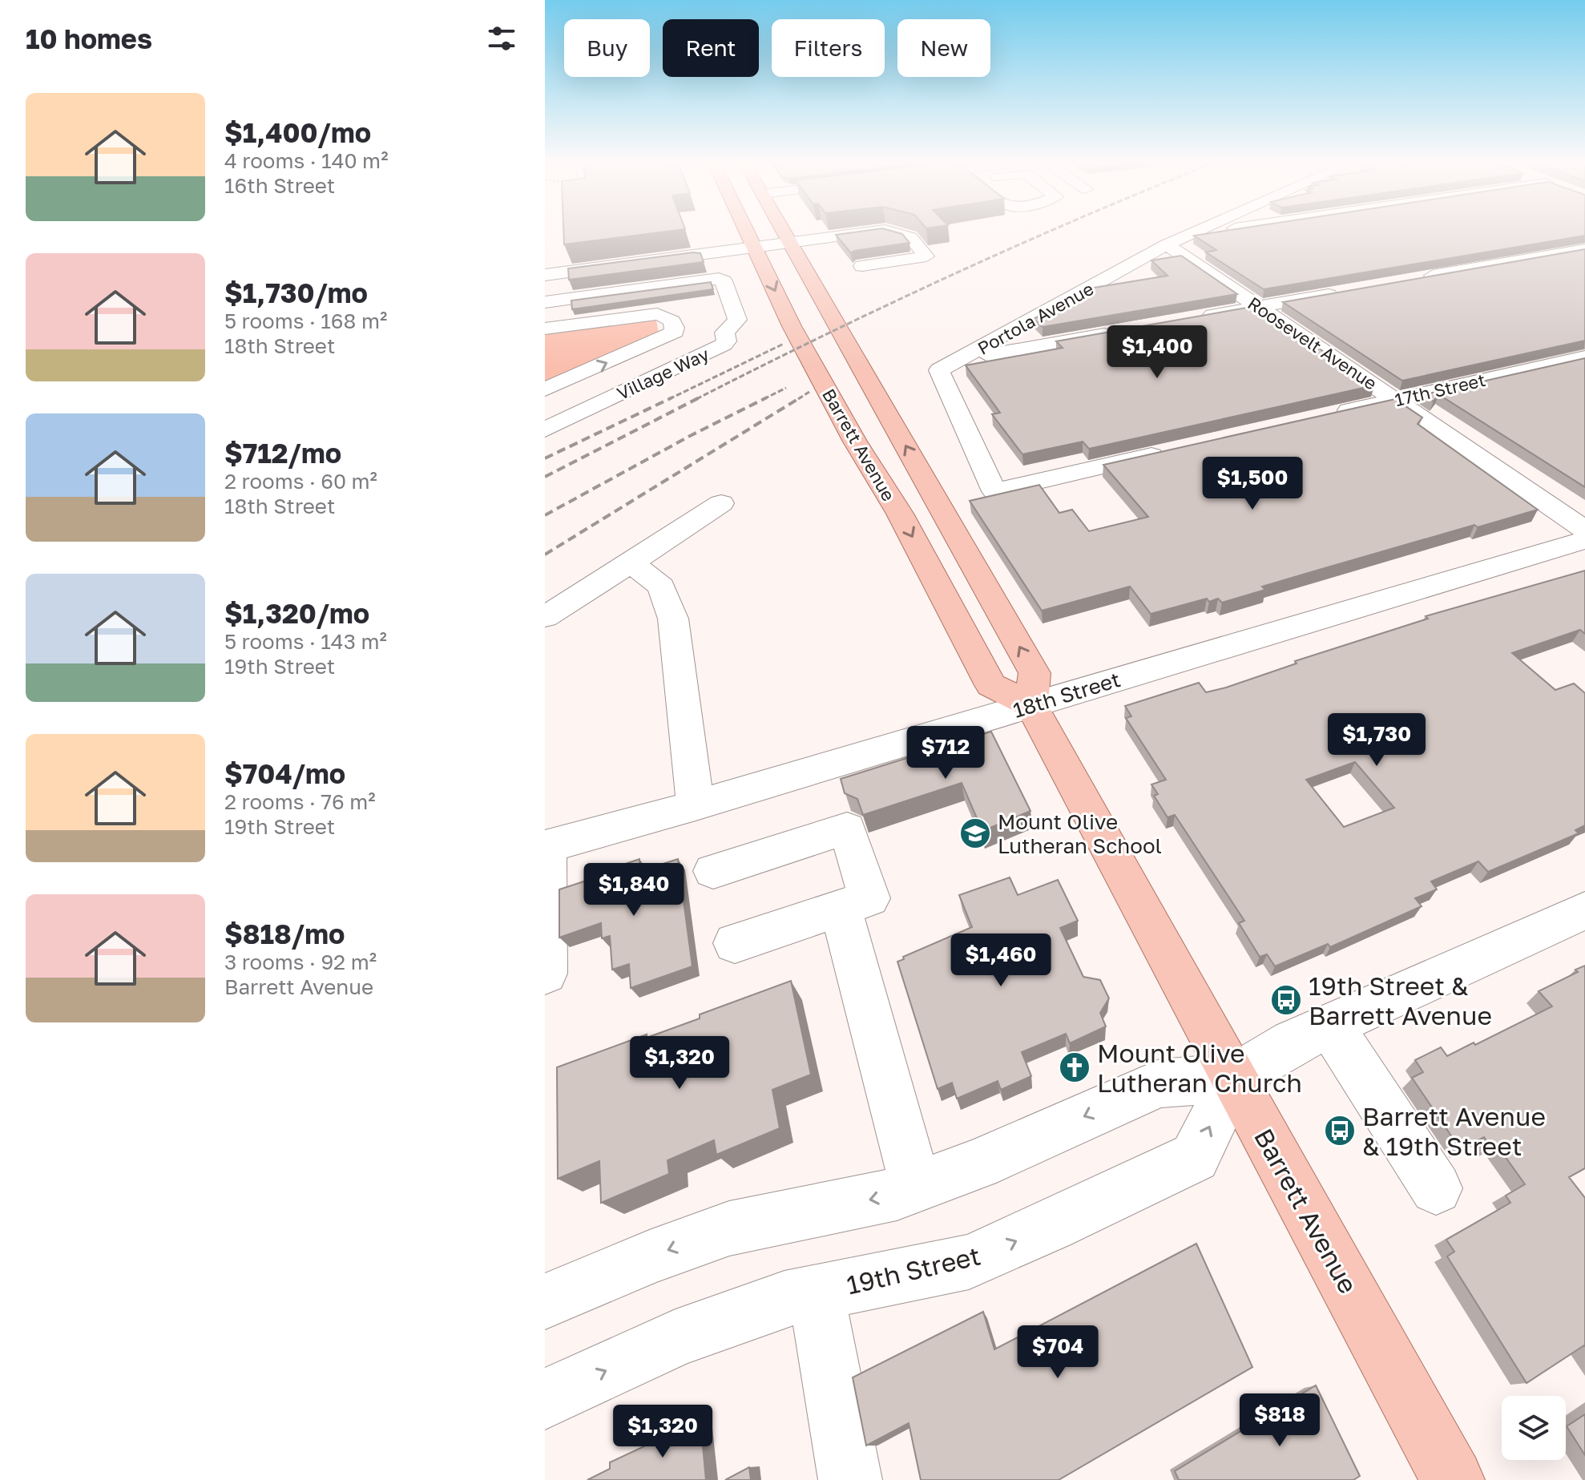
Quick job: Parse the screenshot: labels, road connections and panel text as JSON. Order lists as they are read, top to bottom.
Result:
{
  "streets": {
    "main road": ["Barrett Avenue"],
    "street": [
      "Portola Avenue",
      "Roosevelt Avenue",
      "Village Way",
      "17th Street",
      "18th Street",
      "19th Street"
    ]
  },
  "crossings": [
    ["Portola Avenue", "Roosevelt Avenue"],
    ["Roosevelt Avenue", "17th Street"],
    ["Barrett Avenue", "18th Street"],
    ["Barrett Avenue", "19th Street"]
  ],
  "places": {
    "school or university": ["Mount Olive Lutheran School"],
    "bus stop": ["19th Street & Barrett Avenue", "Barrett Avenue & 19th Street"],
    "church": ["Mount Olive Lutheran Church"]
  },
  "page": {
    "heading": "10 homes",
    "chip": [
      "Buy",
      "Rent",
      "Filters",
      "New"
    ],
    "list": [
      {
        "name": "$1,400/mo",
        "note": "4 rooms · 140 m² · 16th Street"
      },
      {
        "name": "$1,730/mo",
        "note": "5 rooms · 168 m² · 18th Street"
      },
      {
        "name": "$712/mo",
        "note": "2 rooms · 60 m² · 18th Street"
      },
      {
        "name": "$1,320/mo",
        "note": "5 rooms · 143 m² · 19th Street"
      },
      {
        "name": "$704/mo",
        "note": "2 rooms · 76 m² · 19th Street"
      },
      {
        "name": "$818/mo",
        "note": "3 rooms · 92 m² · Barrett Avenue"
      }
    ],
    "price": [
      "$1,400",
      "$1,500",
      "$1,730",
      "$712",
      "$1,840",
      "$1,460",
      "$1,320",
      "$704",
      "$818",
      "$1,320"
    ]
  }
}
